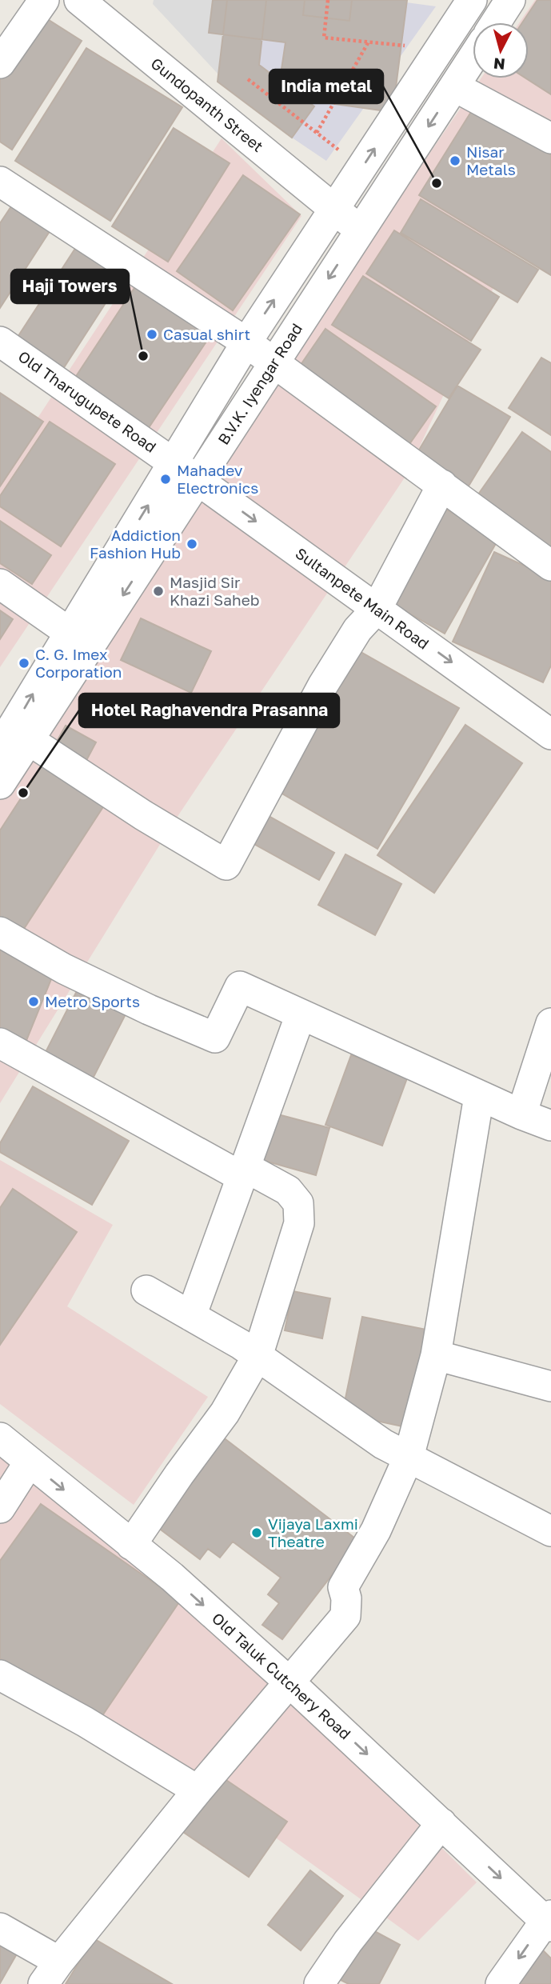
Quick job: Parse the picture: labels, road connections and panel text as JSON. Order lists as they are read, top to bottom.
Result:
{
  "streets": {
    "street": [
      "Gundopanth Street",
      "B.V.K. Iyengar Road",
      "Old Tharugupete Road",
      "Sultanpete Main Road",
      "Old Taluk Cutchery Road"
    ]
  },
  "crossings": [
    ["Gundopanth Street", "B.V.K. Iyengar Road"],
    ["B.V.K. Iyengar Road", "Old Tharugupete Road"],
    ["B.V.K. Iyengar Road", "Sultanpete Main Road"],
    ["Old Tharugupete Road", "Sultanpete Main Road"]
  ],
  "places": [
    "Nisar Metals",
    "India metal",
    "Casual shirt",
    "Haji Towers",
    "Mahadev Electronics",
    "Addiction Fashion Hub",
    "Masjid Sir Khazi Saheb",
    "C. G. Imex Corporation",
    "Hotel Raghavendra Prasanna",
    "Metro Sports",
    "Vijaya Laxmi Theatre"
  ],
  "north": "bottom"
}
